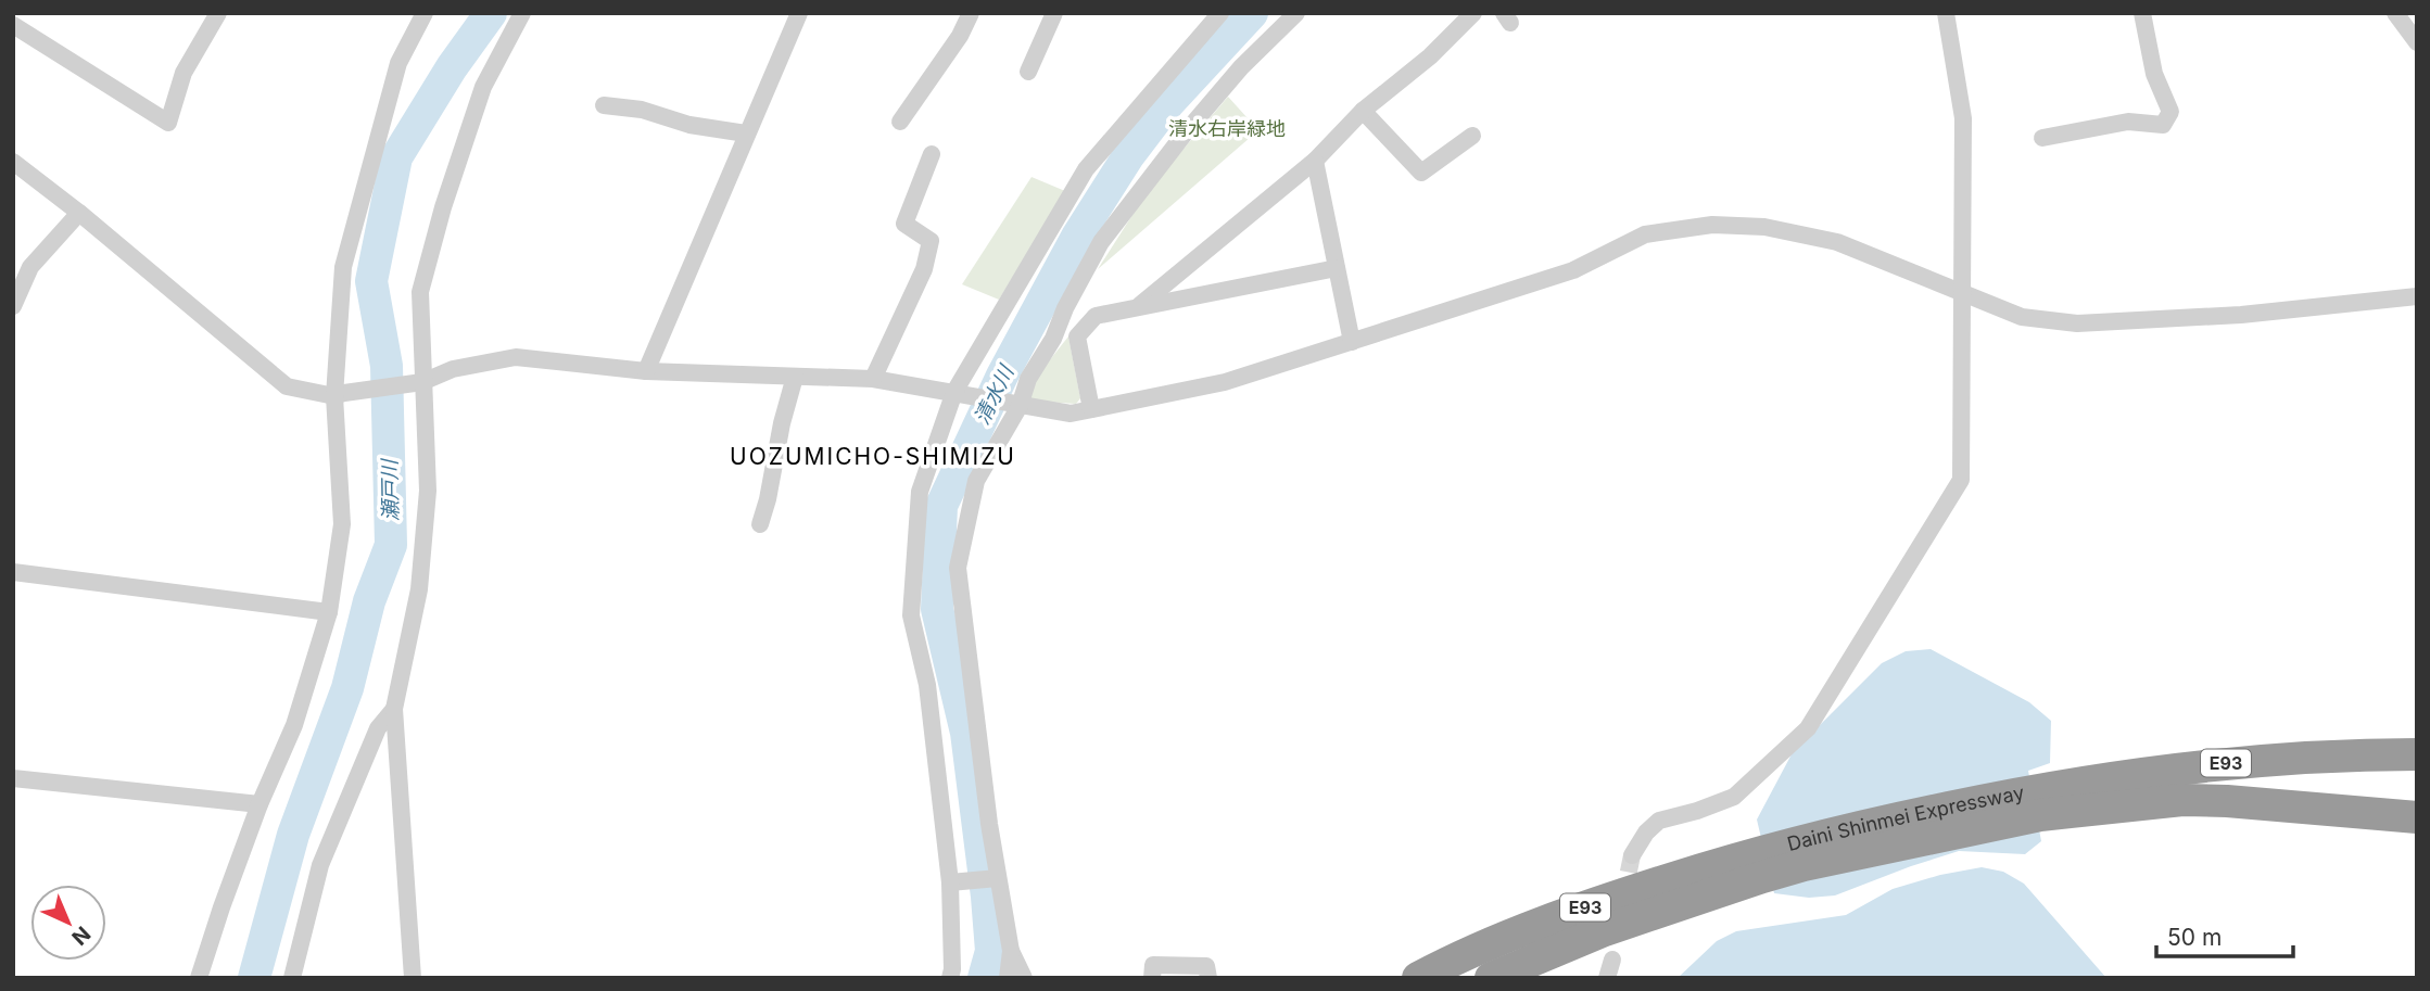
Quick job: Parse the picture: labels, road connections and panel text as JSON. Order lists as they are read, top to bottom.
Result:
{
  "streets": {
    "highway": ["E93", "Daini Shinmei Expressway"]
  },
  "districts": ["UOZUMICHO-SHIMIZU"],
  "water": ["清水川", "瀬戸川"],
  "parks": ["清水右岸緑地"],
  "scale_bar": "50 m",
  "north": "bottom right"
}
